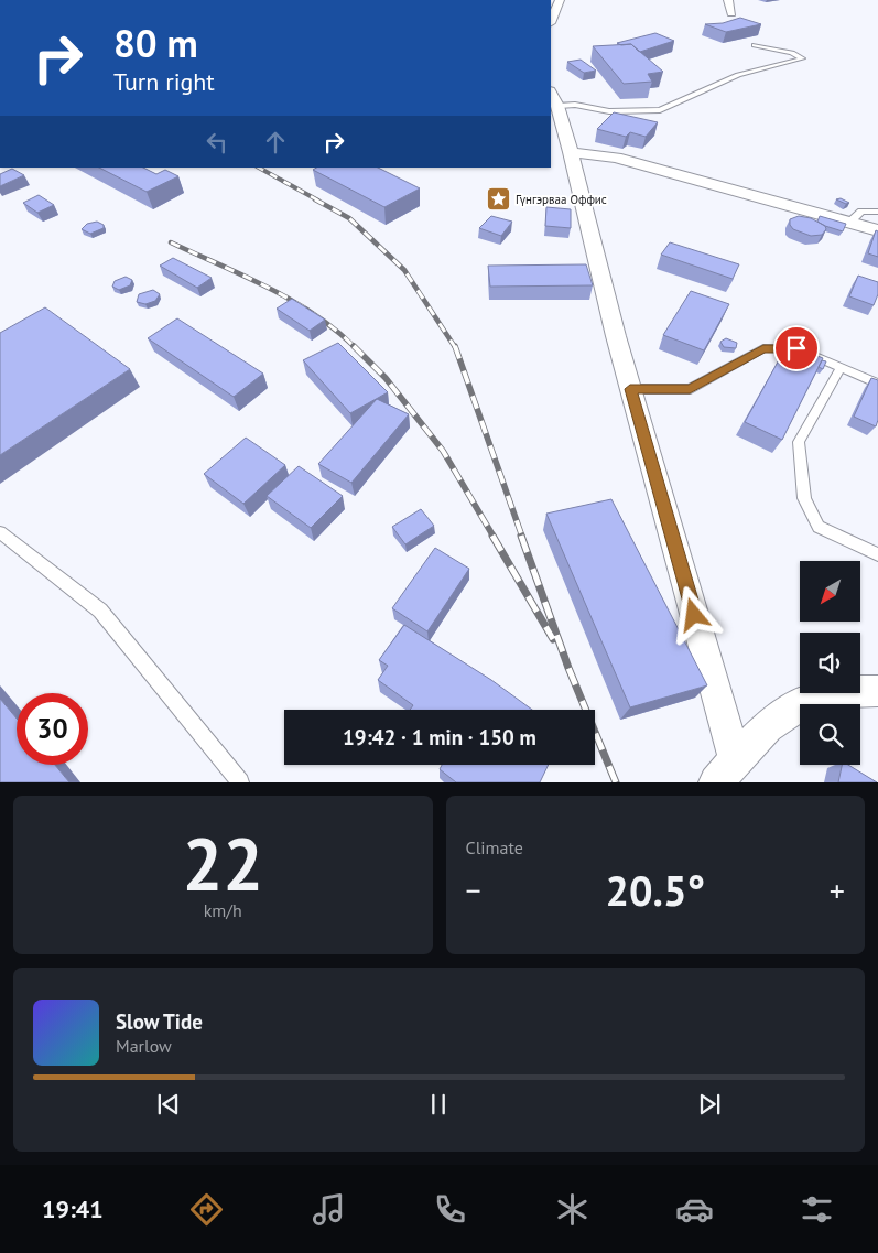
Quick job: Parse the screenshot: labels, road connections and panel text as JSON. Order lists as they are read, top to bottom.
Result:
{
  "places": {
    "place": ["Гүнгэрваа Оффис"]
  },
  "north": "bottom left",
  "page": {
    "turn": ["80 m", "Turn right"],
    "limit": "30",
    "trip": "19:42 · 1 min · 150 m",
    "tile": [
      ["22", "km/h"],
      "Climate"
    ],
    "heat": ["−", "20.5°", "+"],
    "song": ["Slow Tide", "Marlow"],
    "tabs": "19:41"
  }
}
